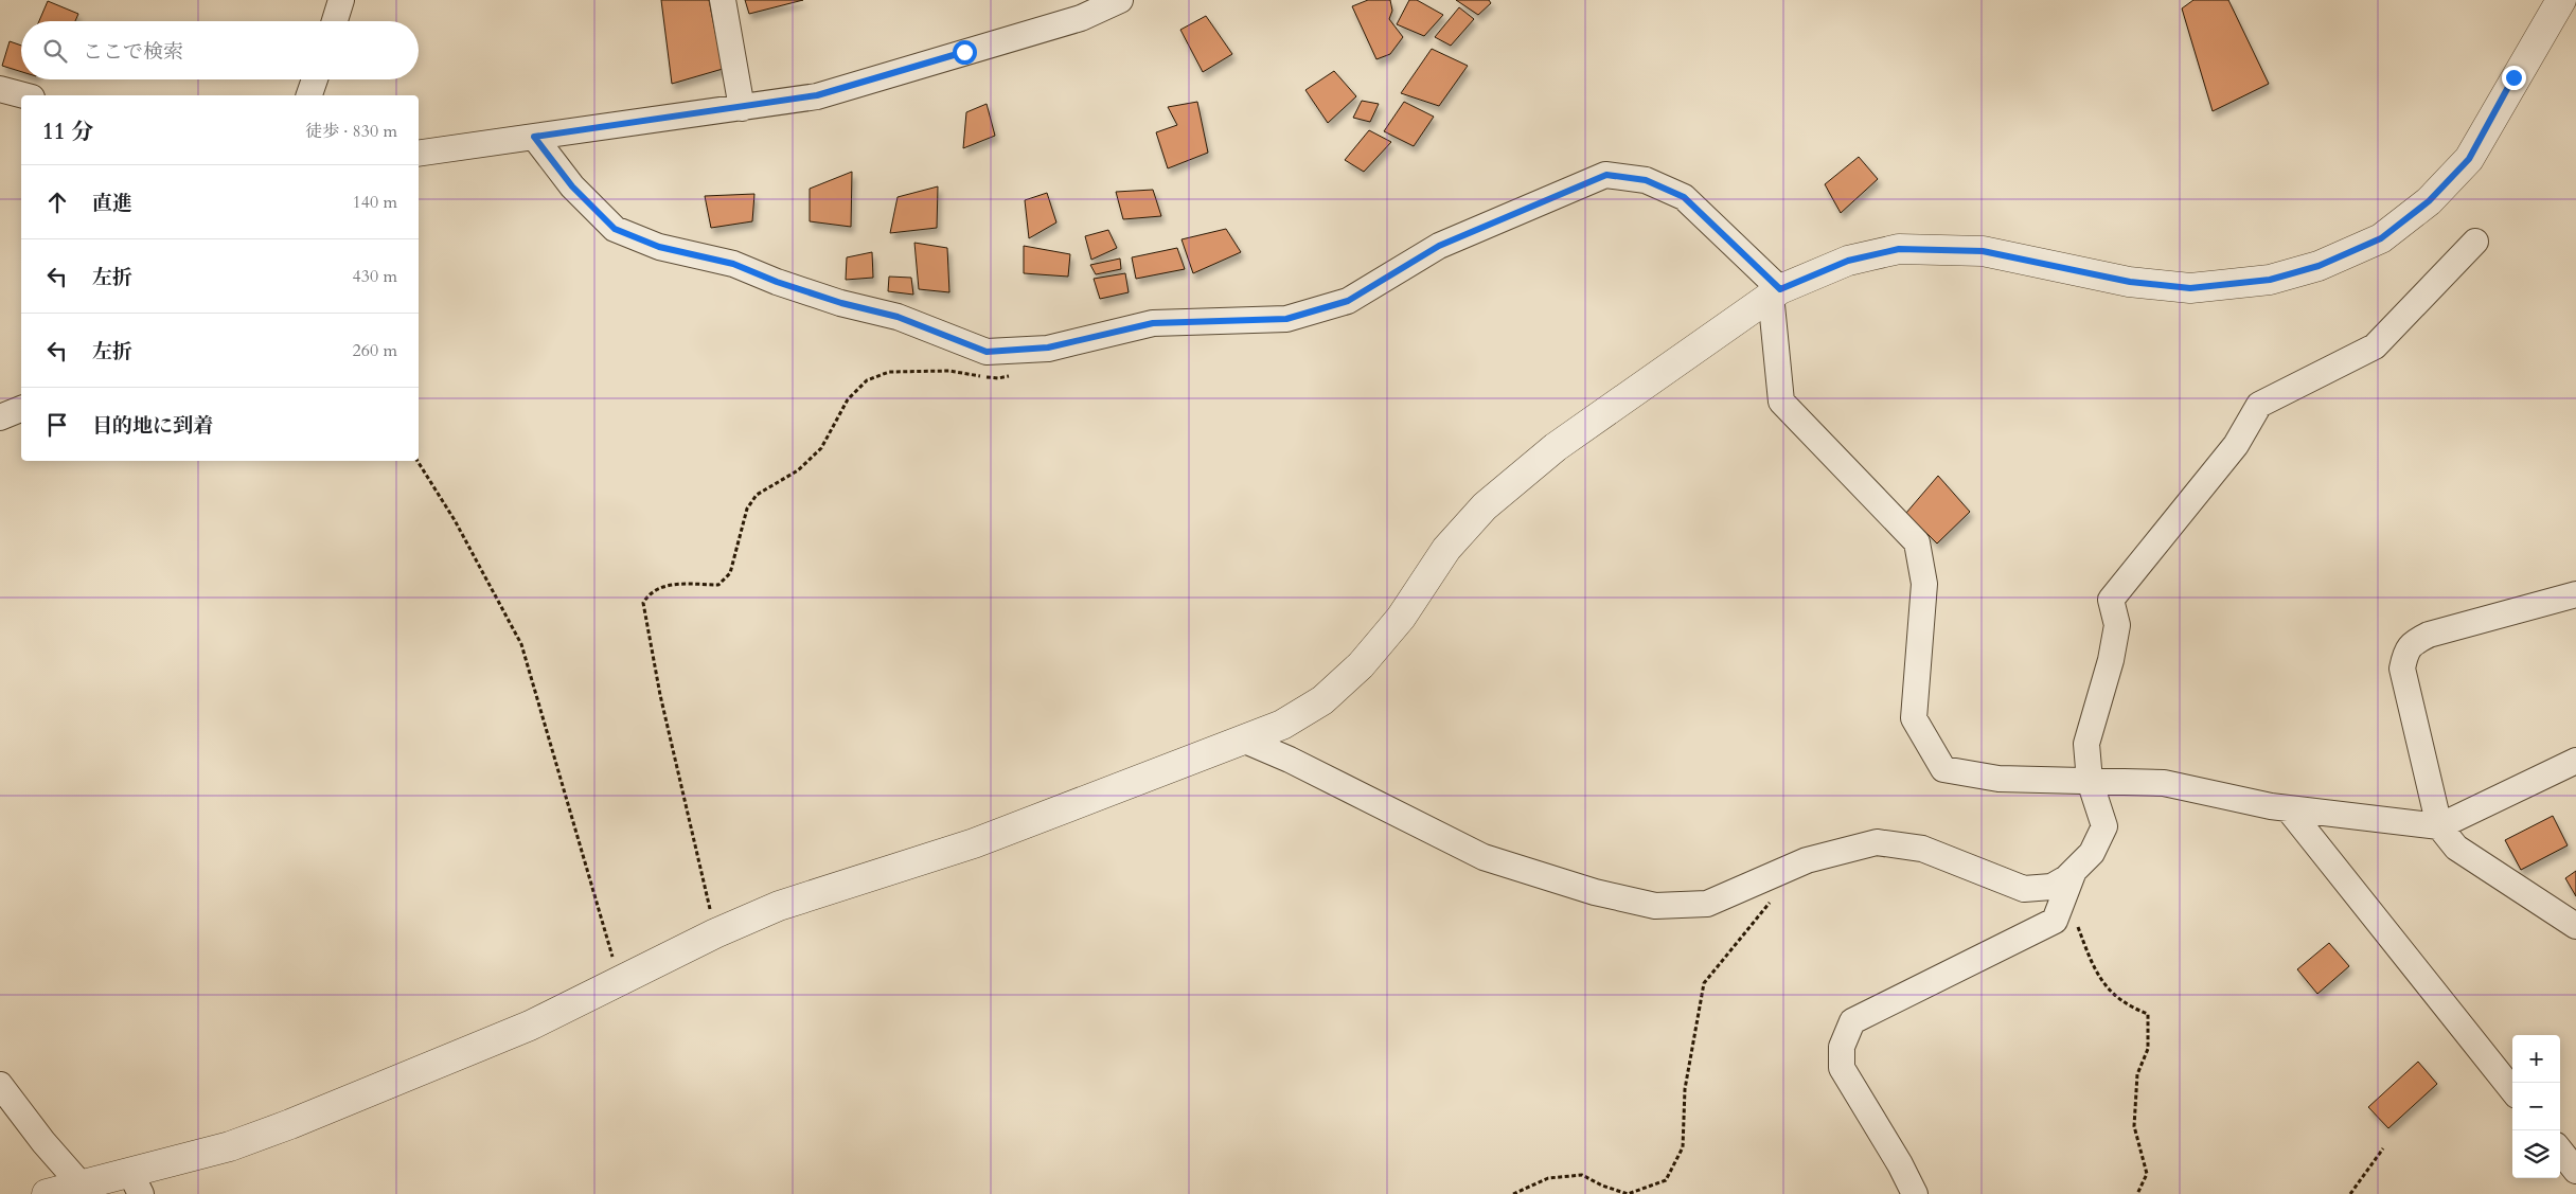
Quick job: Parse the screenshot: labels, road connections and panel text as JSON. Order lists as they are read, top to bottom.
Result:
{
  "page": {
    "search": "ここで検索",
    "heading": ["11 分", "徒歩 · 830 m"],
    "list": [
      ["直進", "140 m"],
      ["左折", "430 m"],
      ["左折", "260 m"],
      "目的地に到着"
    ],
    "map_buttons": ["+", "−"]
  }
}
